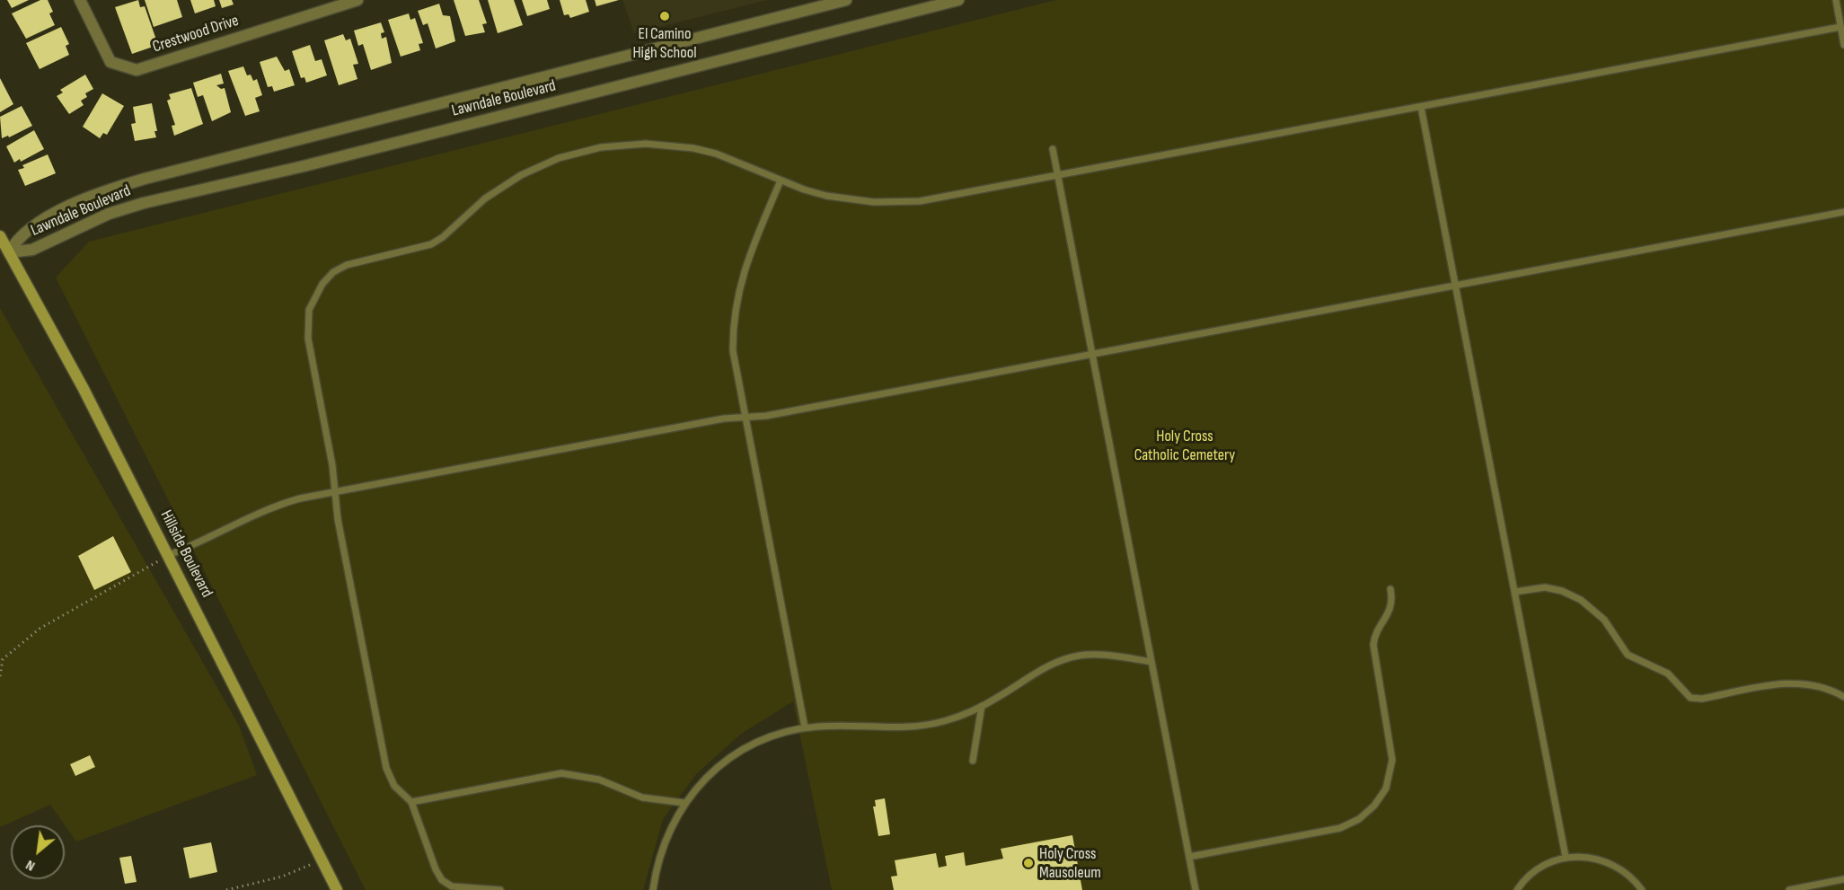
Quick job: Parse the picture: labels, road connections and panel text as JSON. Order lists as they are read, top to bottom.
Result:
{
  "streets": {
    "main road": ["Hillside Boulevard"],
    "street": ["Crestwood Drive", "Lawndale Boulevard"]
  },
  "crossings": [
    ["Lawndale Boulevard", "Hillside Boulevard"]
  ],
  "parks": ["Holy Cross Catholic Cemetery"],
  "places": ["El Camino High School", "Holy Cross Mausoleum"],
  "north": "bottom left"
}
